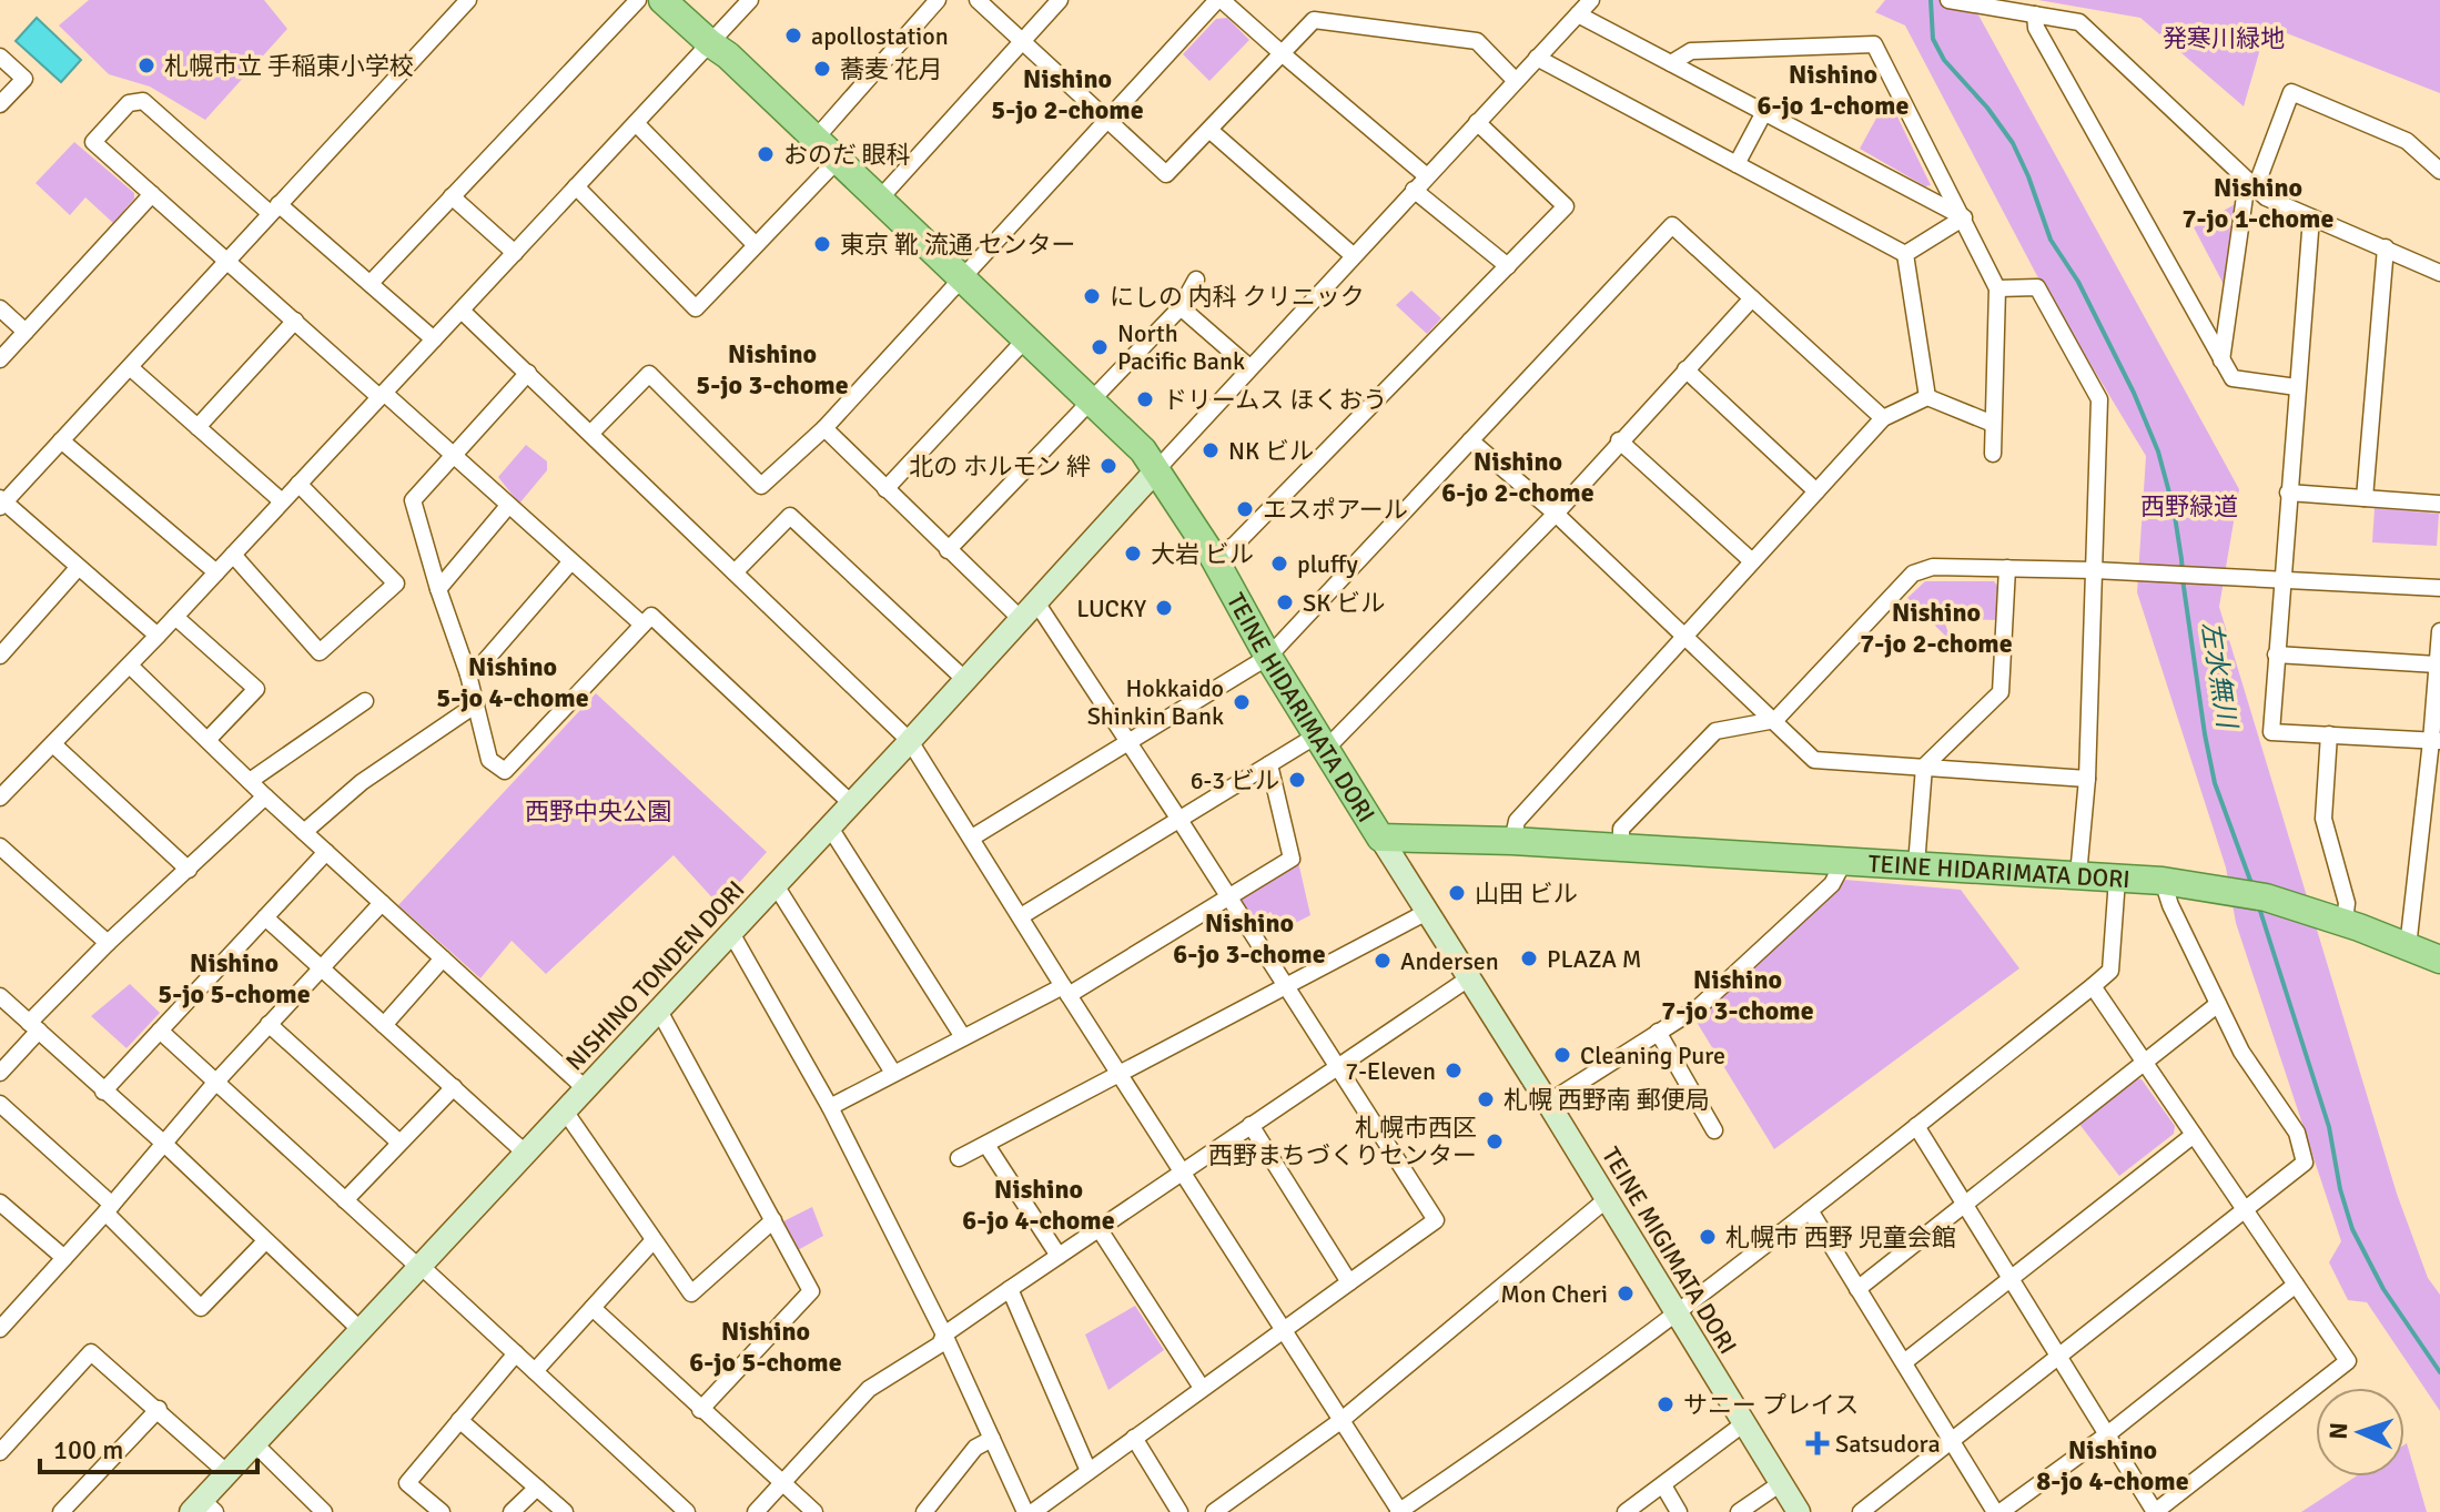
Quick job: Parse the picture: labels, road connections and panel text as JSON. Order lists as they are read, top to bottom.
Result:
{
  "streets": {
    "main road": ["TEINE HIDARIMATA DORI"],
    "street": ["NISHINO TONDEN DORI", "TEINE MIGIMATA DORI"]
  },
  "crossings": [
    ["TEINE HIDARIMATA DORI", "NISHINO TONDEN DORI"],
    ["TEINE HIDARIMATA DORI", "TEINE MIGIMATA DORI"]
  ],
  "districts": [
    "Nishino 6-jo 1-chome",
    "Nishino 5-jo 2-chome",
    "Nishino 7-jo 1-chome",
    "Nishino 5-jo 3-chome",
    "Nishino 6-jo 2-chome",
    "Nishino 7-jo 2-chome",
    "Nishino 5-jo 4-chome",
    "Nishino 6-jo 3-chome",
    "Nishino 5-jo 5-chome",
    "Nishino 7-jo 3-chome",
    "Nishino 6-jo 4-chome",
    "Nishino 6-jo 5-chome",
    "Nishino 8-jo 4-chome"
  ],
  "water": ["左水無川"],
  "parks": ["発寒川緑地", "西野緑道", "西野中央公園"],
  "places": {
    "other": [
      "apollostation",
      "札幌市立 手稲東小学校",
      "蕎麦 花月",
      "おのだ 眼科",
      "東京 靴 流通 センター",
      "にしの 内科 クリニック",
      "North Pacific Bank",
      "ドリームス ほくおう",
      "NK ビル",
      "北の ホルモン 絆",
      "エスポアール",
      "大岩 ビル",
      "pluffy",
      "SK ビル",
      "LUCKY",
      "Hokkaido Shinkin Bank",
      "6-3 ビル",
      "山田 ビル",
      "PLAZA M",
      "Andersen",
      "Cleaning Pure",
      "7-Eleven",
      "札幌 西野南 郵便局",
      "札幌市西区 西野まちづくりセンター",
      "札幌市 西野 児童会館",
      "Mon Cheri",
      "サニー プレイス"
    ],
    "health": ["Satsudora"]
  },
  "scale_bar": "100 m",
  "north": "left"
}
